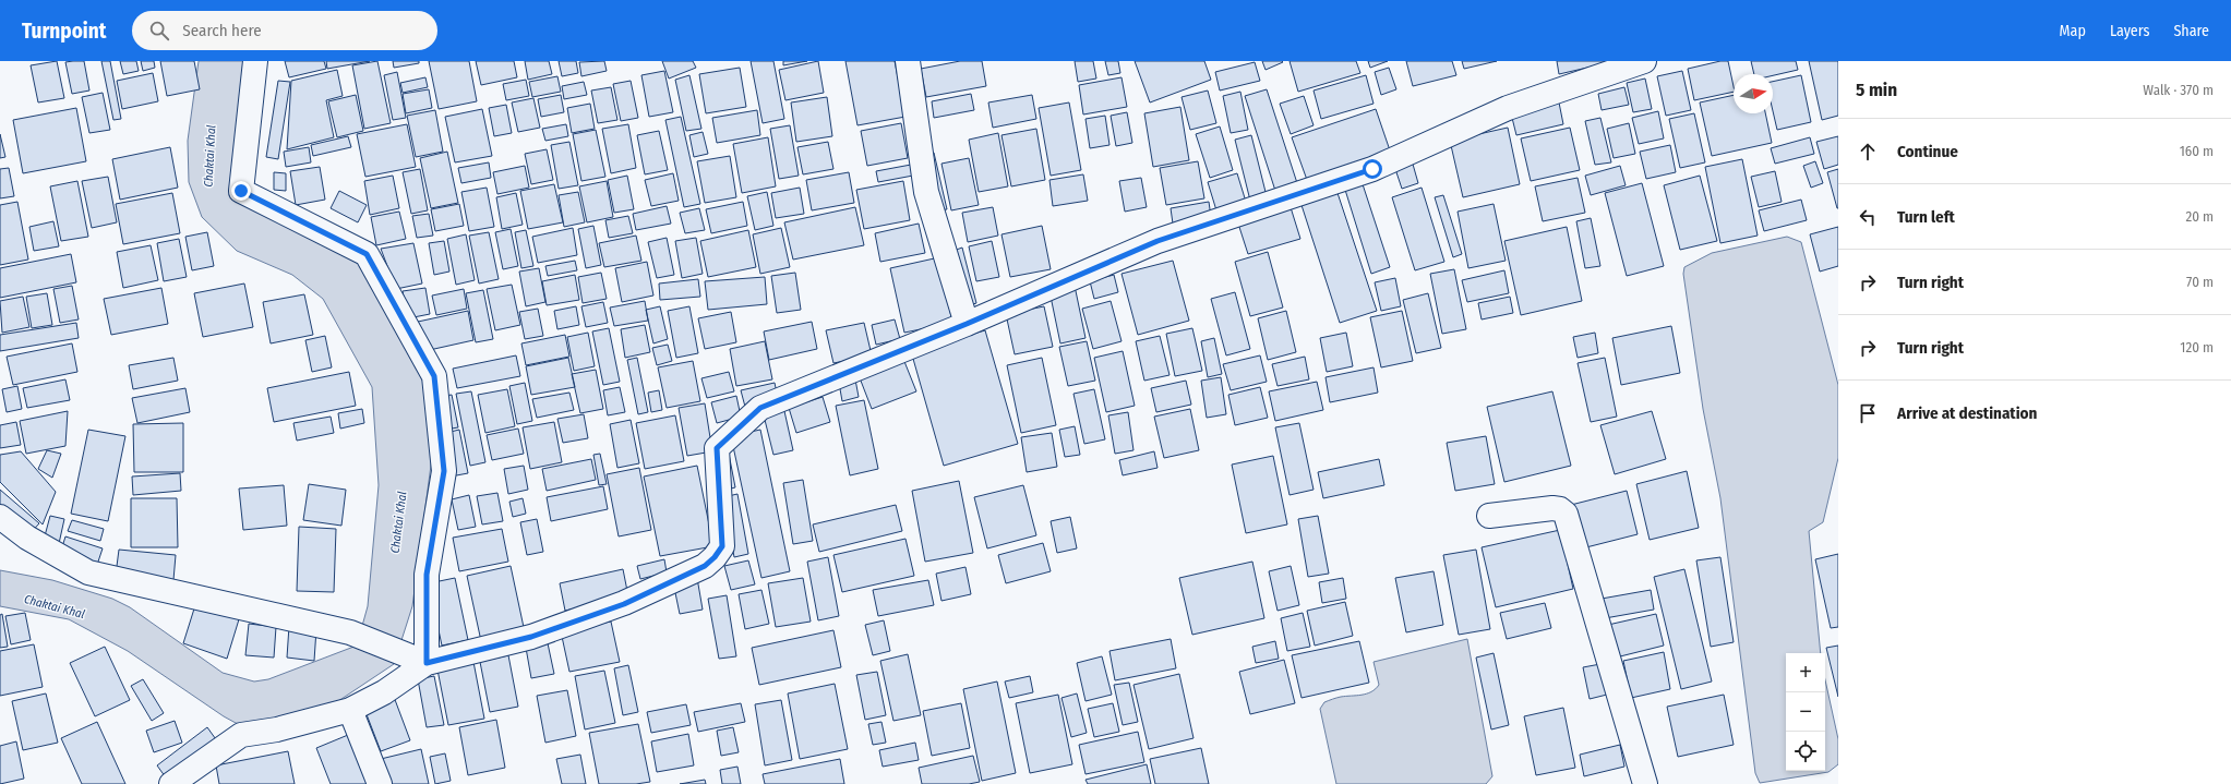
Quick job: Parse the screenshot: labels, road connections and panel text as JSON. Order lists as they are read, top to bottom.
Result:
{
  "water": ["Chaktai Khal"],
  "north": "right",
  "page": {
    "header": "Turnpoint",
    "search": "Search here",
    "nav": ["Map", "Layers", "Share"],
    "heading": ["5 min", "Walk · 370 m"],
    "list": [
      ["Continue", "160 m"],
      ["Turn left", "20 m"],
      ["Turn right", "70 m"],
      ["Turn right", "120 m"],
      "Arrive at destination"
    ],
    "map_buttons": ["+", "−"]
  }
}
